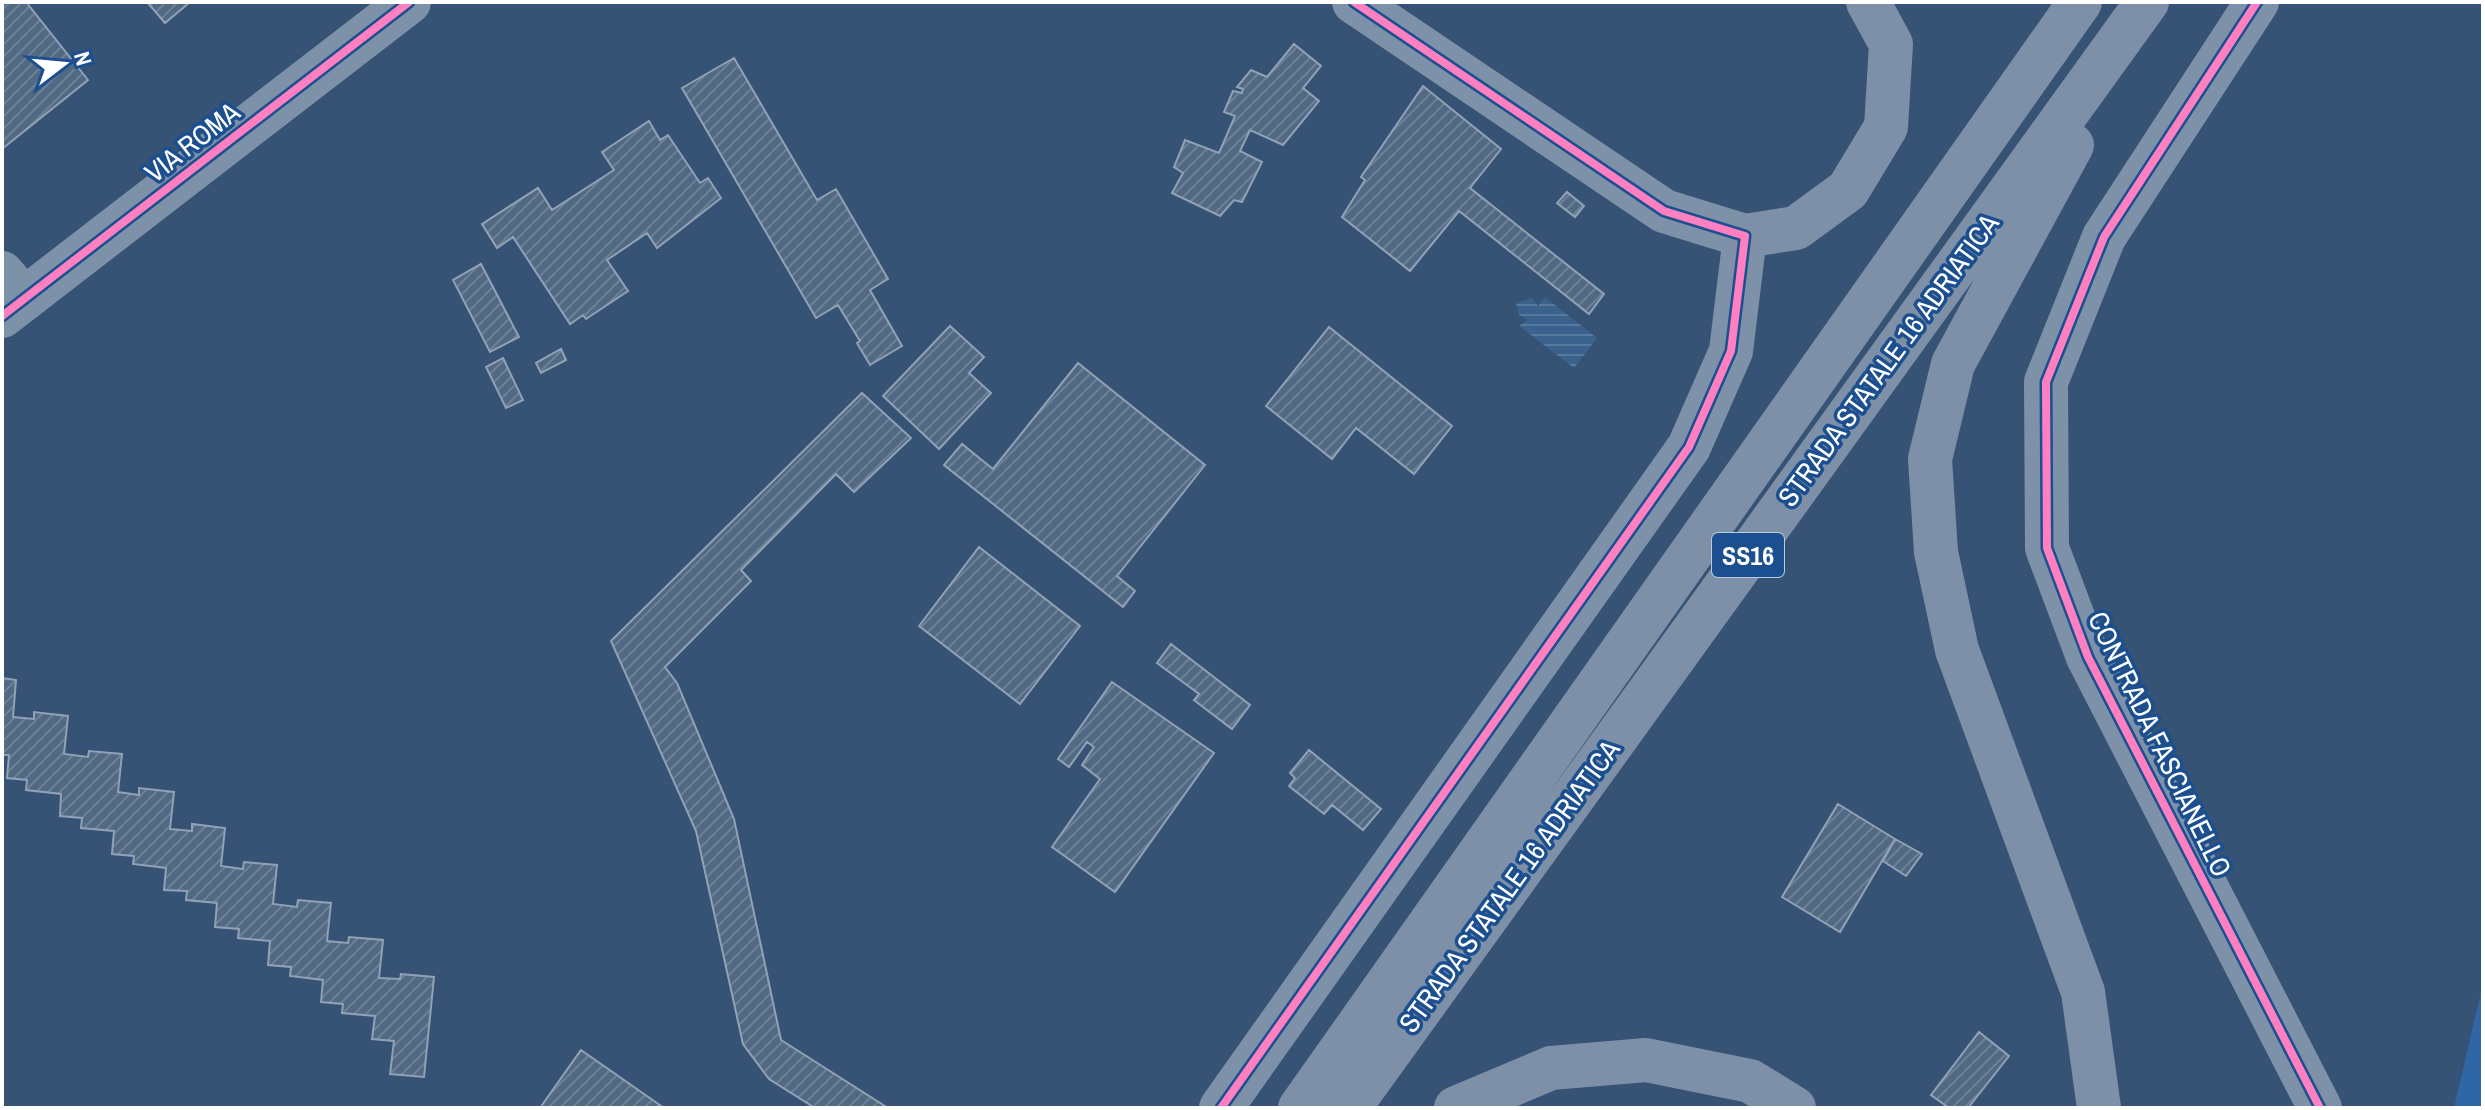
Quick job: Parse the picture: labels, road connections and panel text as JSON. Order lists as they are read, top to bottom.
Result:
{
  "streets": {
    "highway": ["STRADA STATALE 16 ADRIATICA", "SS16"],
    "street": ["VIA ROMA", "CONTRADA FASCIANELLO"]
  },
  "north": "right"
}
